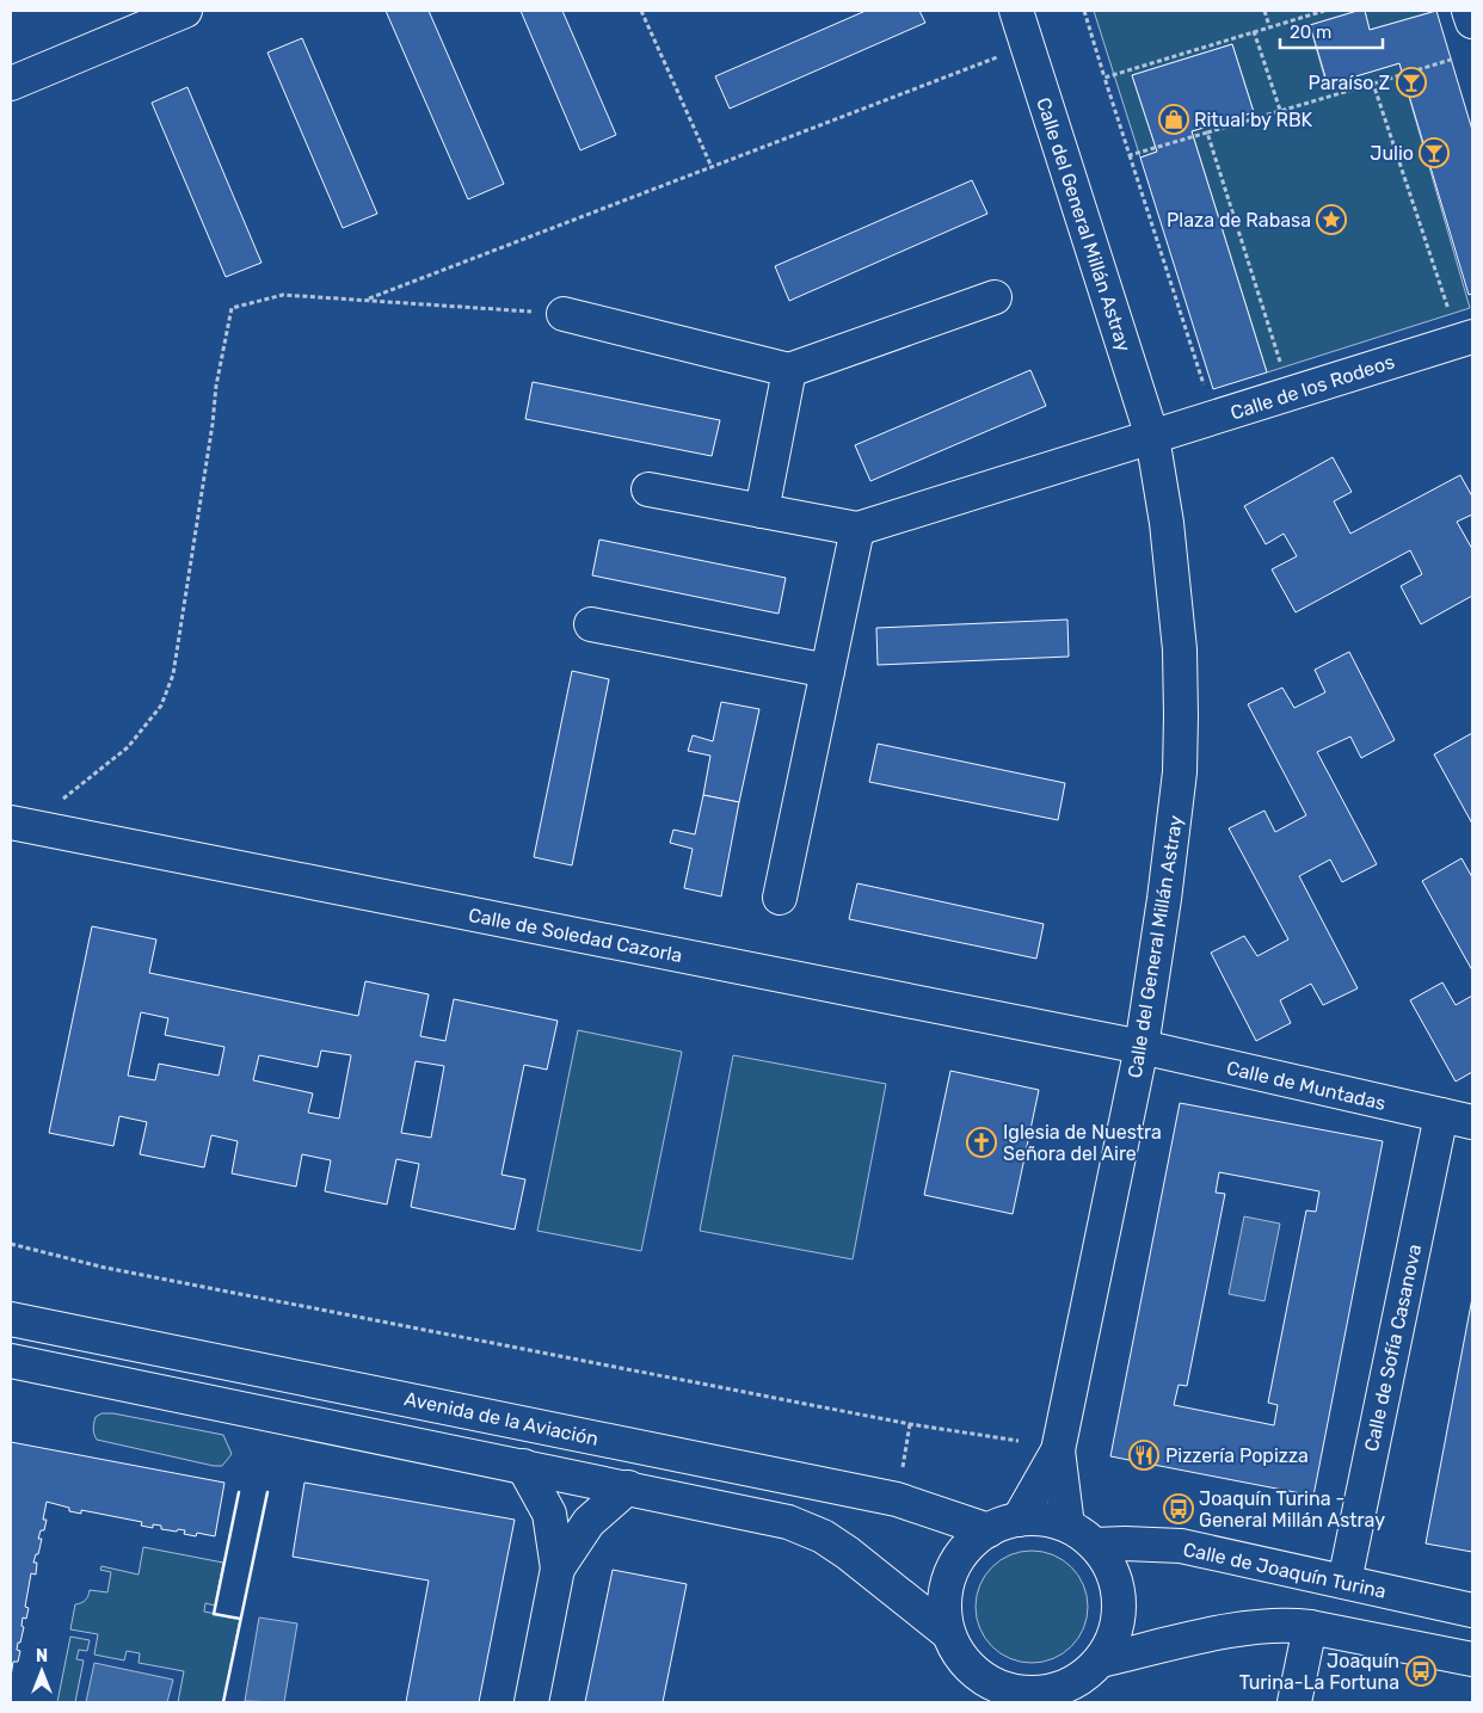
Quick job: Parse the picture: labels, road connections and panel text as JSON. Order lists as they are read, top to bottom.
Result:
{
  "streets": {
    "street": [
      "Calle del General Millán Astray",
      "Calle de los Rodeos",
      "Calle de Soledad Cazorla",
      "Calle de Muntadas",
      "Calle de Sofía Casanova",
      "Avenida de la Aviación",
      "Calle de Joaquín Turina"
    ]
  },
  "crossings": [
    ["Calle del General Millán Astray", "Calle de los Rodeos"],
    ["Calle del General Millán Astray", "Calle de Soledad Cazorla"],
    ["Calle del General Millán Astray", "Calle de Muntadas"],
    ["Calle del General Millán Astray", "Avenida de la Aviación"],
    ["Calle del General Millán Astray", "Calle de Joaquín Turina"],
    ["Calle de Soledad Cazorla", "Calle de Muntadas"],
    ["Calle de Muntadas", "Calle de Sofía Casanova"],
    ["Calle de Sofía Casanova", "Calle de Joaquín Turina"],
    ["Avenida de la Aviación", "Calle de Joaquín Turina"]
  ],
  "places": {
    "bar": ["Paraíso Z", "Julio"],
    "shop": ["Ritual by RBK"],
    "place": ["Plaza de Rabasa"],
    "church": ["Iglesia de Nuestra Señora del Aire"],
    "restaurant": ["Pizzería Popizza"],
    "bus stop": ["Joaquín Turina - General Millán Astray", "Joaquín Turina-La Fortuna"]
  },
  "scale_bar": "20 m",
  "north": "top"
}
